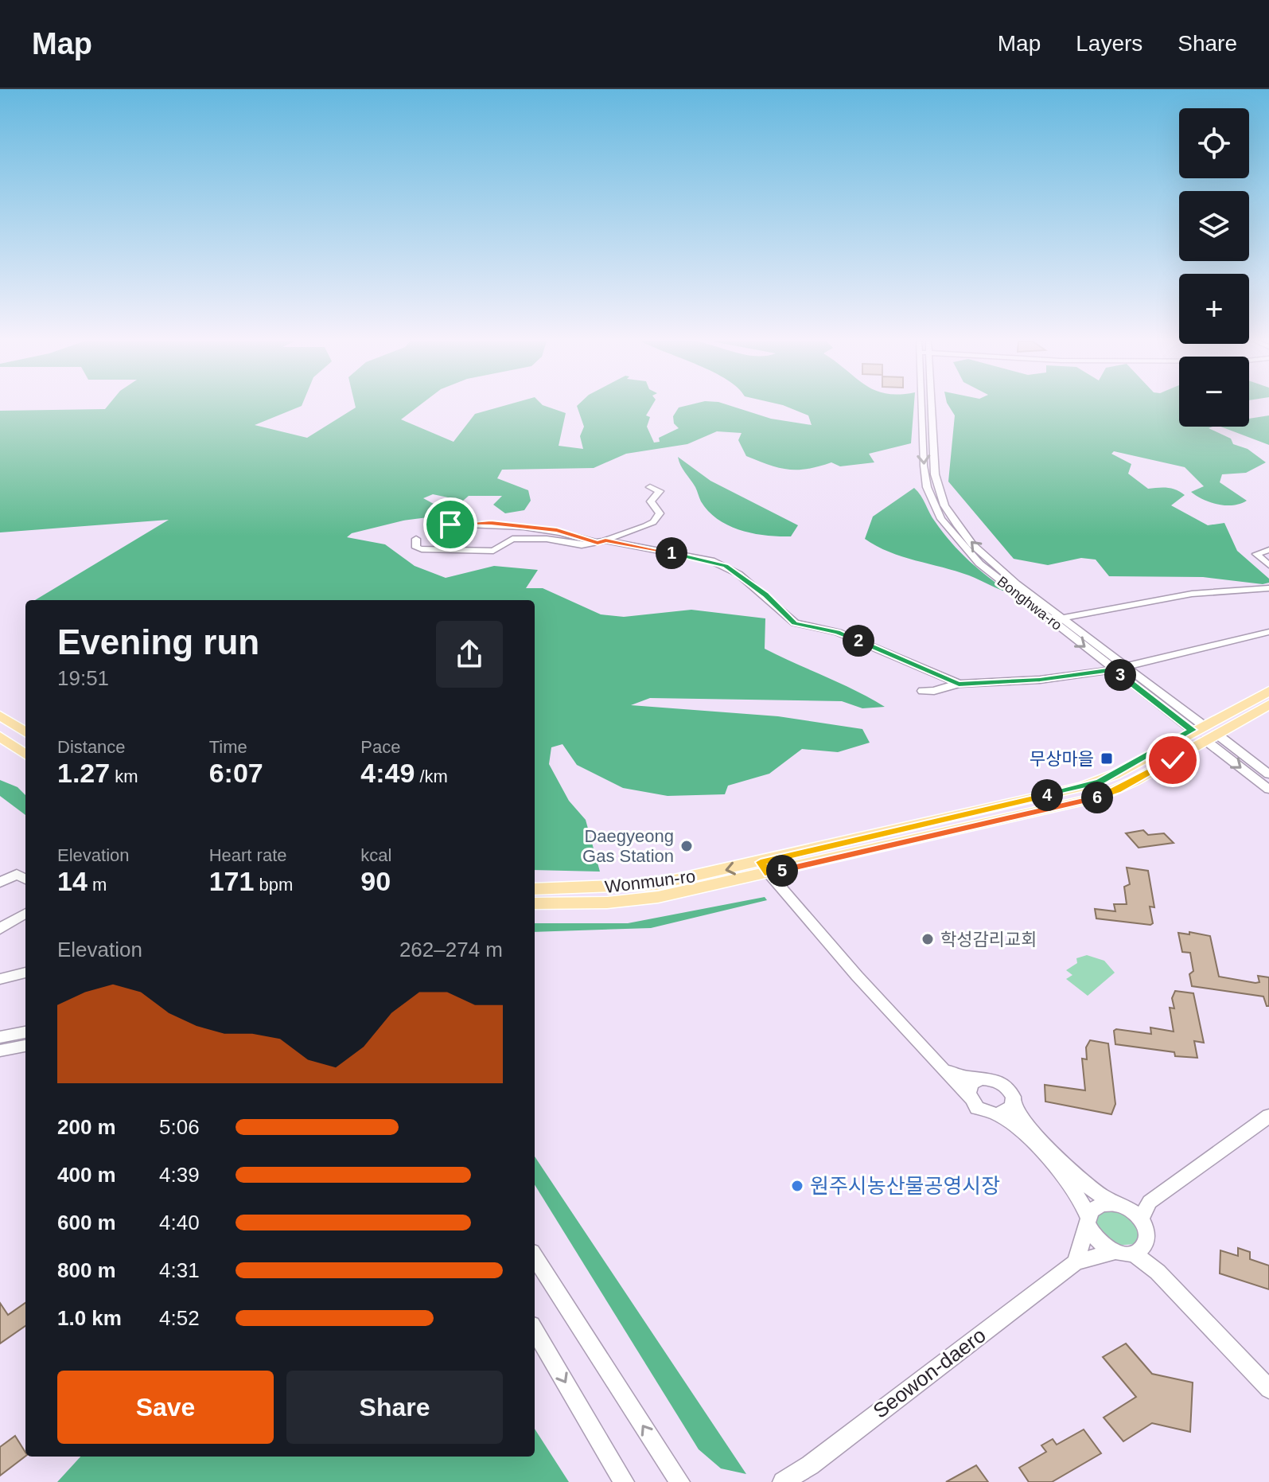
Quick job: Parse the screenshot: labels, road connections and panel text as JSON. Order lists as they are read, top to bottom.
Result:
{
  "streets": {
    "main road": ["Wonmun-ro"],
    "street": ["Bonghwa-ro", "Seowon-daero"]
  },
  "crossings": [
    ["Bonghwa-ro", "Wonmun-ro"]
  ],
  "places": {
    "transit": ["무상마을"],
    "other": ["Daegyeong Gas Station", "학성감리교회", "원주시농산물공영시장"]
  },
  "page": {
    "header": "Map",
    "nav": ["Map", "Layers", "Share"],
    "map_buttons": ["+", "−"],
    "pins": [
      "1",
      "2",
      "3",
      "4",
      "6",
      "5"
    ],
    "heading": ["Evening run", "19:51"],
    "stats": [
      ["Distance", "1.27 km"],
      ["Time", "6:07"],
      ["Pace", "4:49 /km"],
      ["Elevation", "14 m"],
      ["Heart rate", "171 bpm"],
      ["kcal", "90"]
    ],
    "chart": ["Elevation", "262–274 m"],
    "list": [
      {
        "name": "200 m",
        "note": "5:06"
      },
      {
        "name": "400 m",
        "note": "4:39"
      },
      {
        "name": "600 m",
        "note": "4:40"
      },
      {
        "name": "800 m",
        "note": "4:31"
      },
      {
        "name": "1.0 km",
        "note": "4:52"
      }
    ],
    "buttons": ["Save", "Share"]
  }
}
